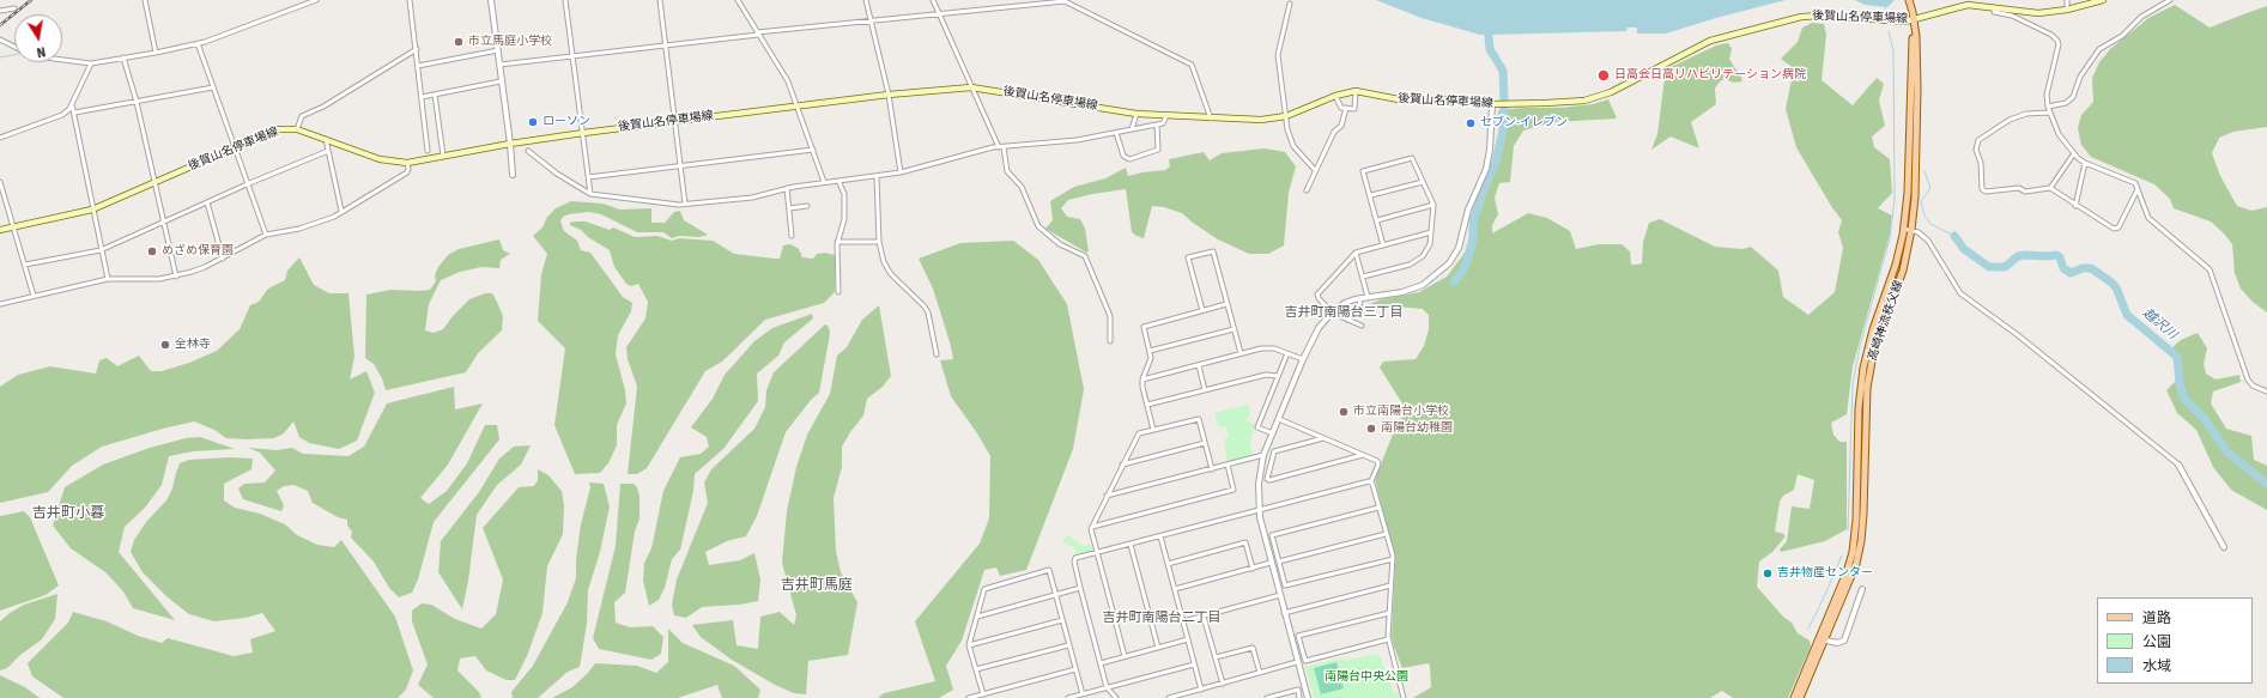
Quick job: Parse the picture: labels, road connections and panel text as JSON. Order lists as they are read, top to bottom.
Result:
{
  "streets": {
    "main road": ["後賀山名停車場線", "高崎神流秩父線"]
  },
  "crossings": [
    ["後賀山名停車場線", "高崎神流秩父線"]
  ],
  "districts": [
    "吉井町南陽台三丁目",
    "吉井町小暮",
    "吉井町馬庭",
    "吉井町南陽台二丁目"
  ],
  "water": ["越沢川"],
  "parks": ["南陽台中央公園"],
  "places": [
    "市立馬庭小学校",
    "日高会日高リハビリテーション病院",
    "ローソン",
    "セブン-イレブン",
    "めざめ保育園",
    "全林寺",
    "市立南陽台小学校",
    "南陽台幼稚園",
    "吉井物産センター"
  ],
  "legend": ["道路", "公園", "水域"],
  "north": "bottom"
}
